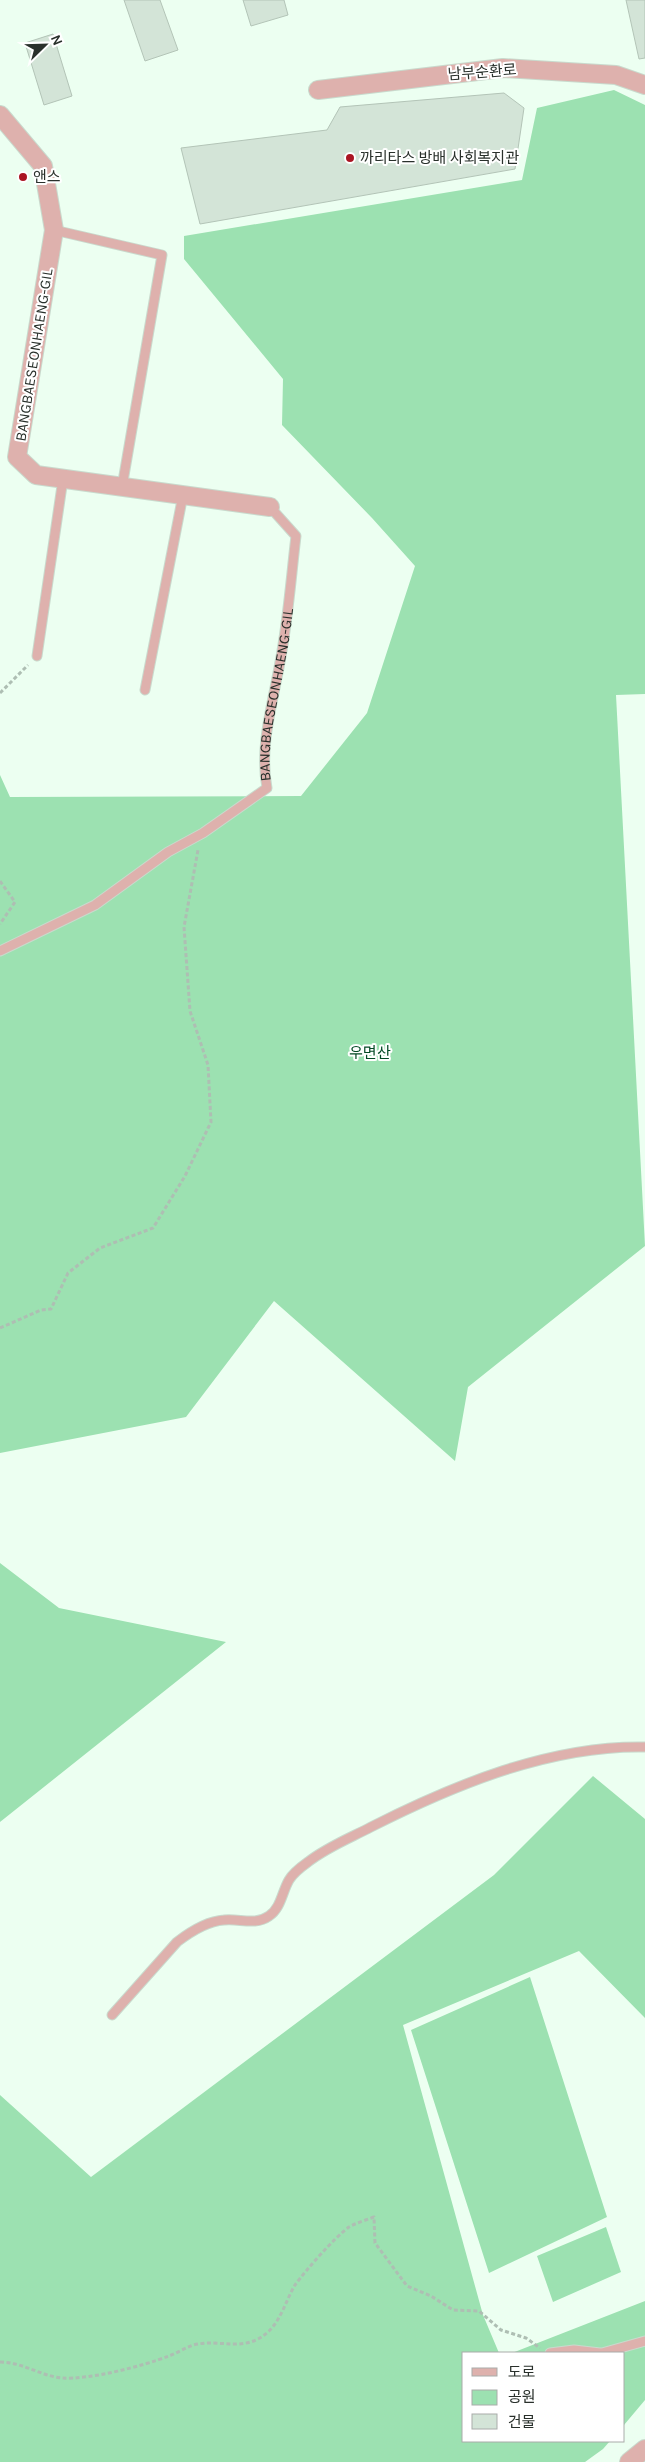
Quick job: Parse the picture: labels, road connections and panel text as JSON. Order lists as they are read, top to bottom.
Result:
{
  "streets": {
    "street": ["남부순환로", "BANGBAESEONHAENG-GIL"]
  },
  "parks": ["우면산"],
  "places": ["까리타스 방배 사회복지관", "앤스"],
  "legend": ["도로", "공원", "건물"],
  "north": "top right"
}
